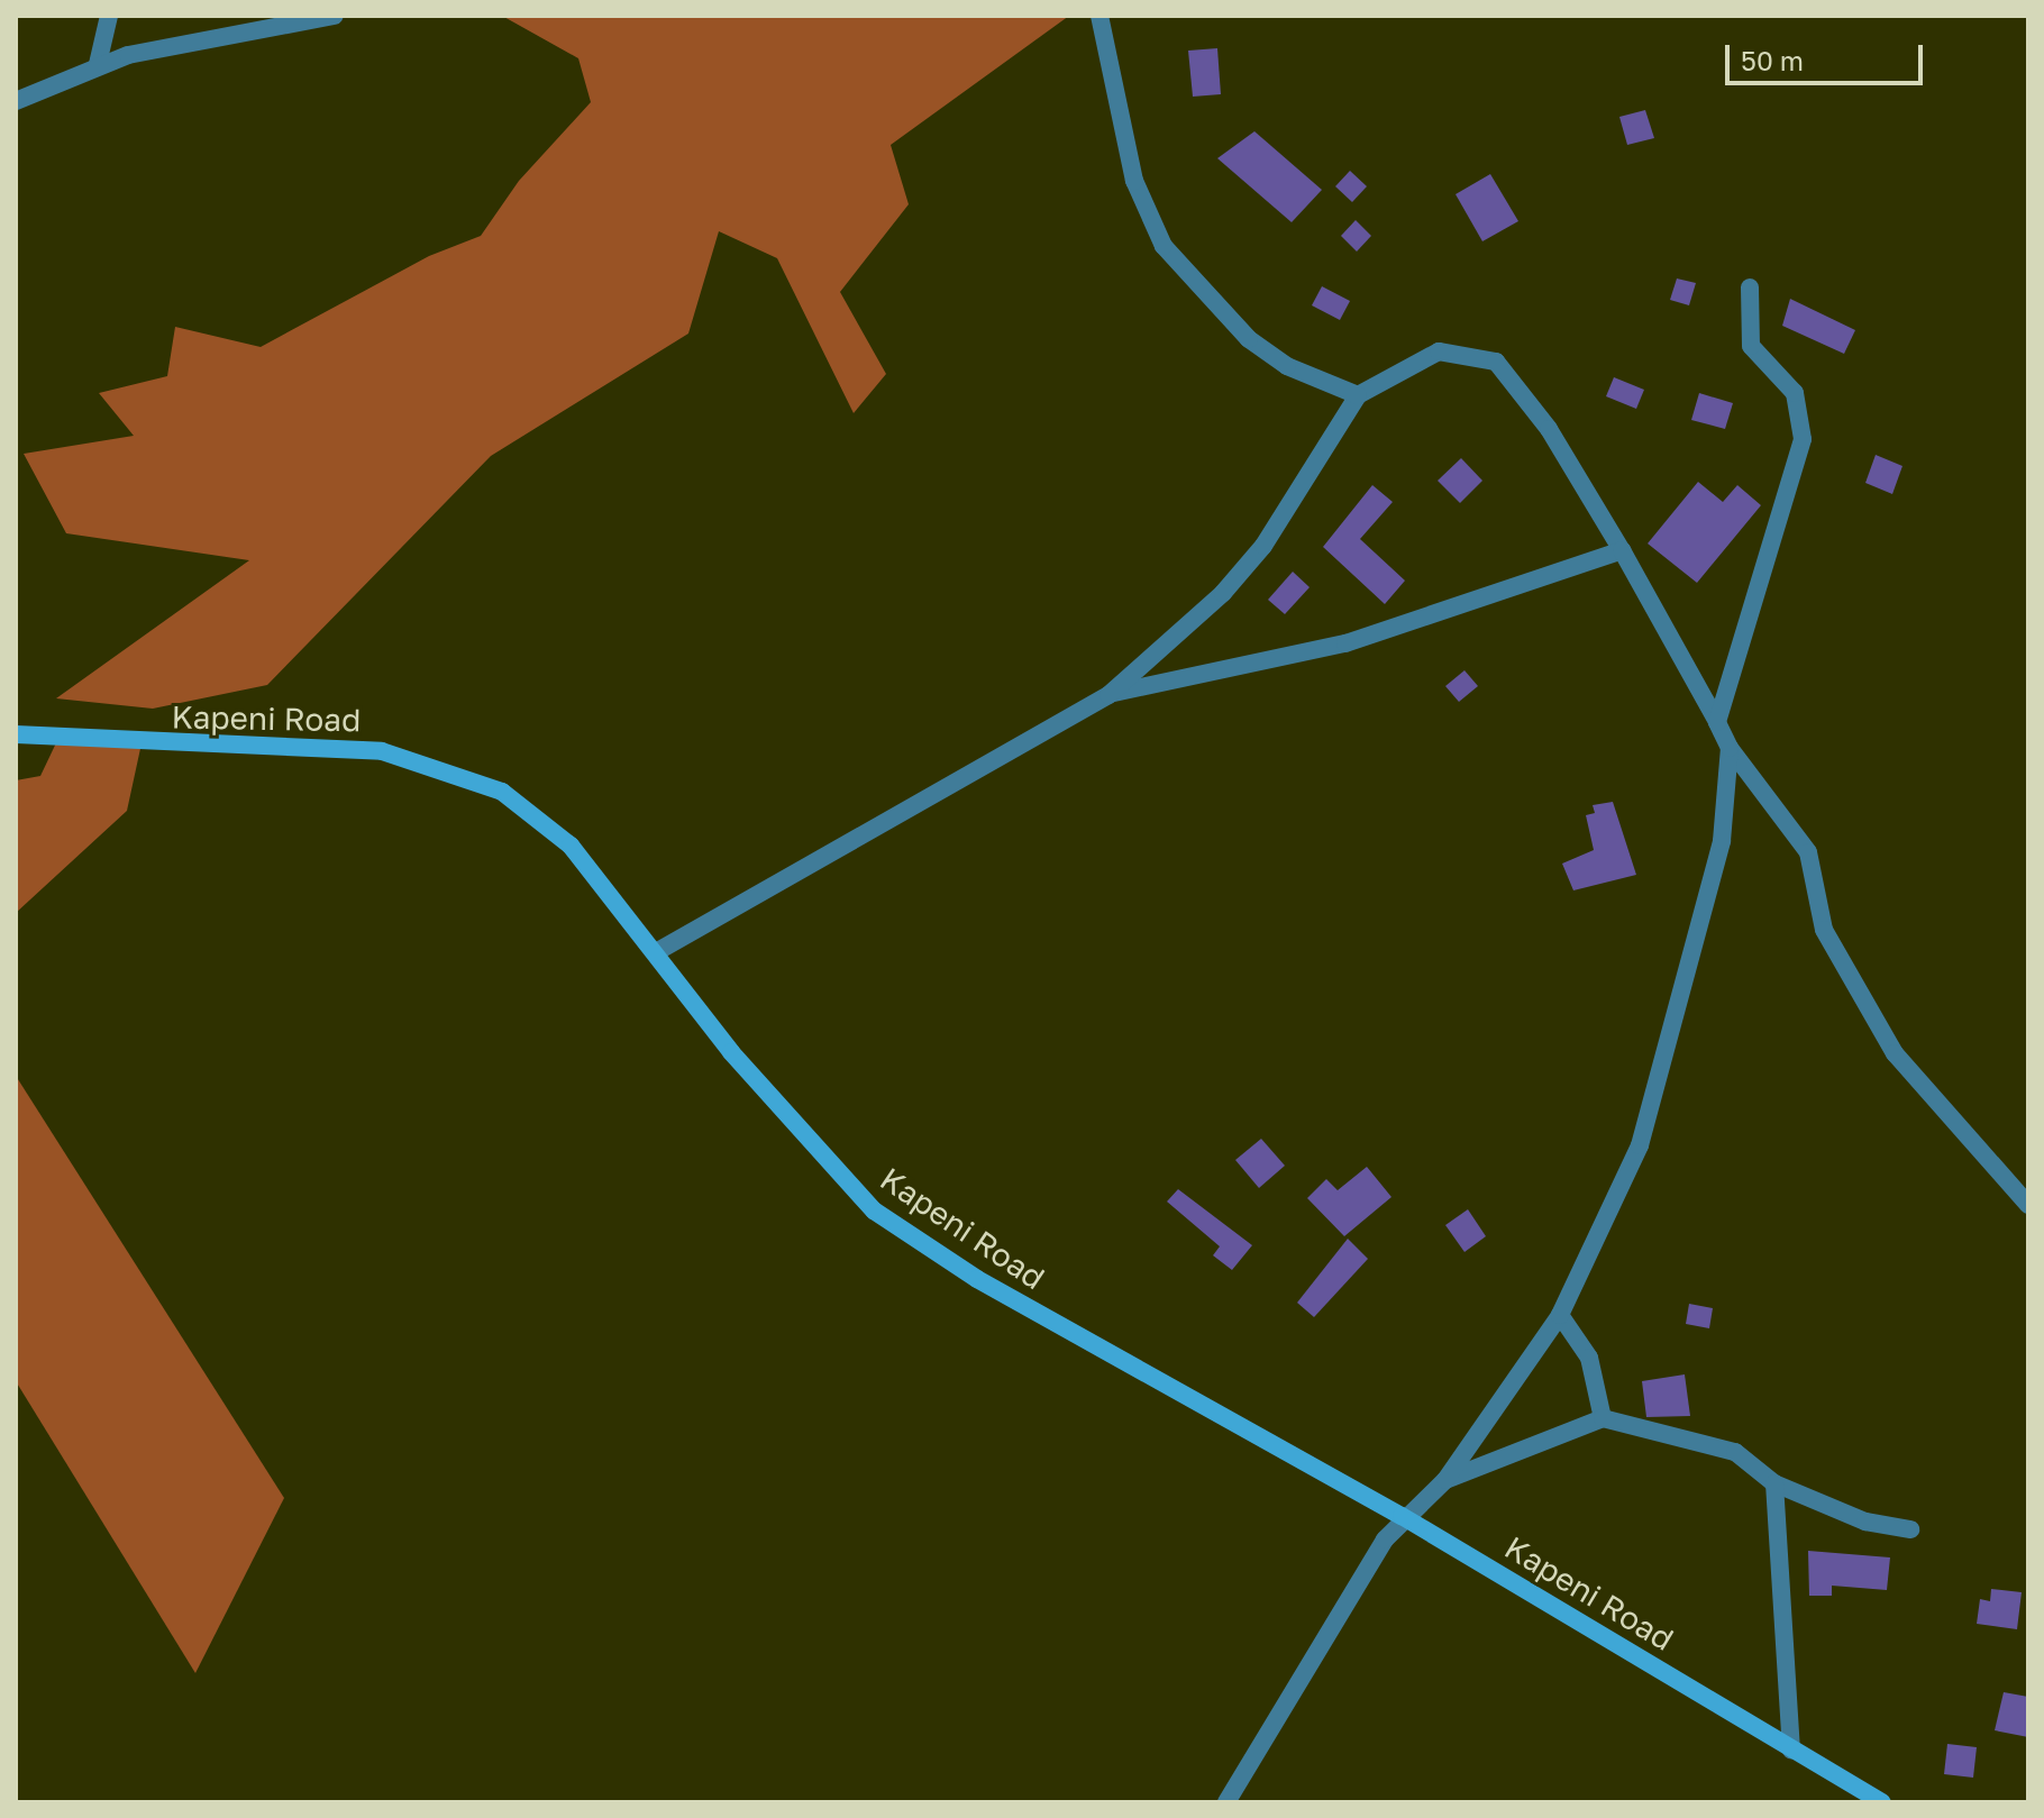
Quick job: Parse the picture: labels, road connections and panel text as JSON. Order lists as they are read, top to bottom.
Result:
{
  "streets": {
    "main road": ["Kapeni Road"]
  },
  "scale_bar": "50 m"
}
